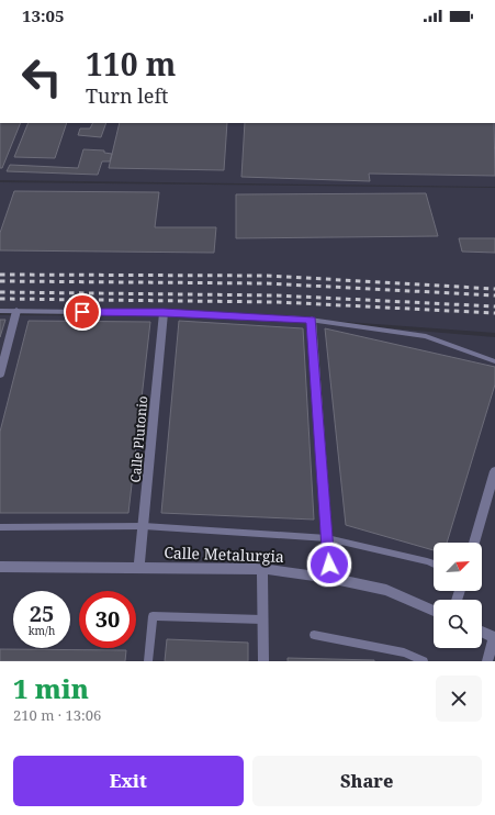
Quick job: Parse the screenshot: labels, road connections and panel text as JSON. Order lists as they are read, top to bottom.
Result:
{
  "streets": {
    "street": ["Calle Plutonio", "Calle Metalurgia"]
  },
  "crossings": [
    ["Calle Plutonio", "Calle Metalurgia"]
  ],
  "north": "top right",
  "page": {
    "status": "13:05",
    "turn": ["110 m", "Turn left"],
    "speed": "25 km/h",
    "limit": "30",
    "heading": ["1 min", "210 m · 13:06"],
    "buttons": ["Exit", "Share"]
  }
}
